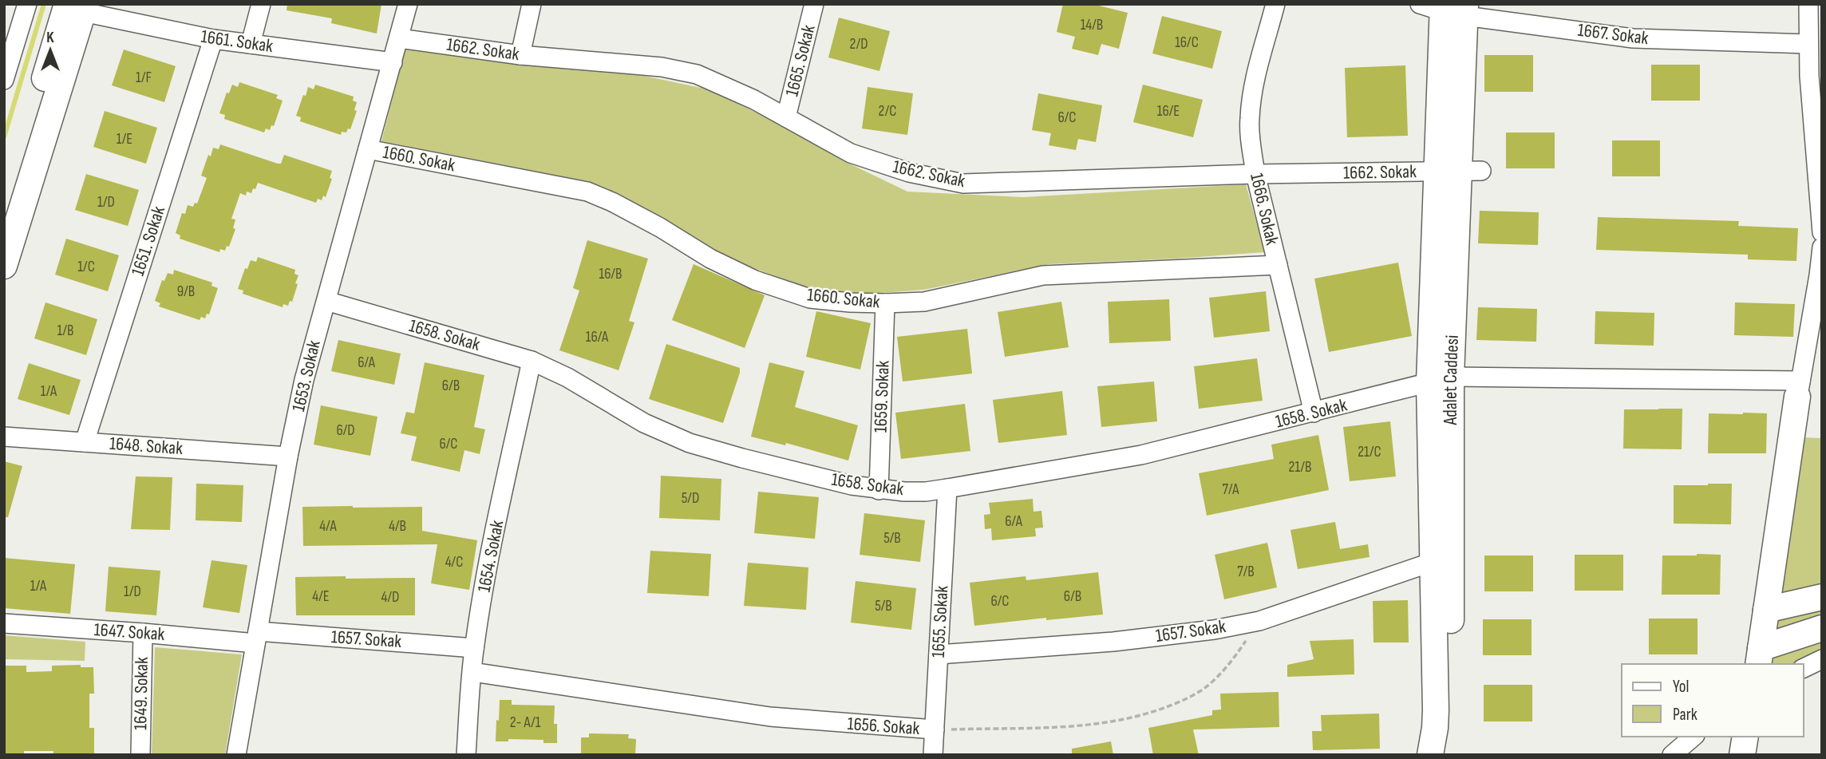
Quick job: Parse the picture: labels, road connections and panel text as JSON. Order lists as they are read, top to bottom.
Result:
{
  "streets": {
    "street": [
      "1667. Sokak",
      "1661. Sokak",
      "1662. Sokak",
      "1665. Sokak",
      "1660. Sokak",
      "1666. Sokak",
      "1651. Sokak",
      "1658. Sokak",
      "1653. Sokak",
      "Adalet Caddesi",
      "1659. Sokak",
      "1648. Sokak",
      "1654. Sokak",
      "1655. Sokak",
      "1657. Sokak",
      "1647. Sokak",
      "1649. Sokak",
      "1656. Sokak"
    ]
  },
  "crossings": [
    ["1661. Sokak", "1651. Sokak"],
    ["1661. Sokak", "1653. Sokak"],
    ["1662. Sokak", "1665. Sokak"],
    ["1662. Sokak", "1666. Sokak"],
    ["1662. Sokak", "1653. Sokak"],
    ["1660. Sokak", "1666. Sokak"],
    ["1660. Sokak", "1653. Sokak"],
    ["1660. Sokak", "1659. Sokak"],
    ["1666. Sokak", "1658. Sokak"],
    ["1651. Sokak", "1648. Sokak"],
    ["1658. Sokak", "1653. Sokak"],
    ["1658. Sokak", "Adalet Caddesi"],
    ["1658. Sokak", "1659. Sokak"],
    ["1658. Sokak", "1654. Sokak"],
    ["1658. Sokak", "1655. Sokak"],
    ["1653. Sokak", "1648. Sokak"],
    ["1653. Sokak", "1657. Sokak"],
    ["1653. Sokak", "1647. Sokak"],
    ["1654. Sokak", "1657. Sokak"],
    ["1654. Sokak", "1656. Sokak"],
    ["1655. Sokak", "1657. Sokak"],
    ["1655. Sokak", "1656. Sokak"],
    ["1657. Sokak", "1647. Sokak"],
    ["1657. Sokak", "1656. Sokak"],
    ["1647. Sokak", "1649. Sokak"]
  ],
  "house_numbers": [
    "14/B",
    "16/C",
    "2/D",
    "1/F",
    "2/C",
    "16/E",
    "6/C",
    "1/E",
    "1/D",
    "1/C",
    "16/B",
    "9/B",
    "1/B",
    "16/A",
    "6/A",
    "6/B",
    "1/A",
    "6/D",
    "6/C",
    "21/C",
    "21/B",
    "7/A",
    "5/D",
    "6/A",
    "4/A",
    "4/B",
    "5/B",
    "4/C",
    "7/B",
    "1/A",
    "1/D",
    "4/E",
    "6/B",
    "4/D",
    "6/C",
    "5/B",
    "2- A/1"
  ],
  "legend": ["Yol", "Park"],
  "north": "top"
}
